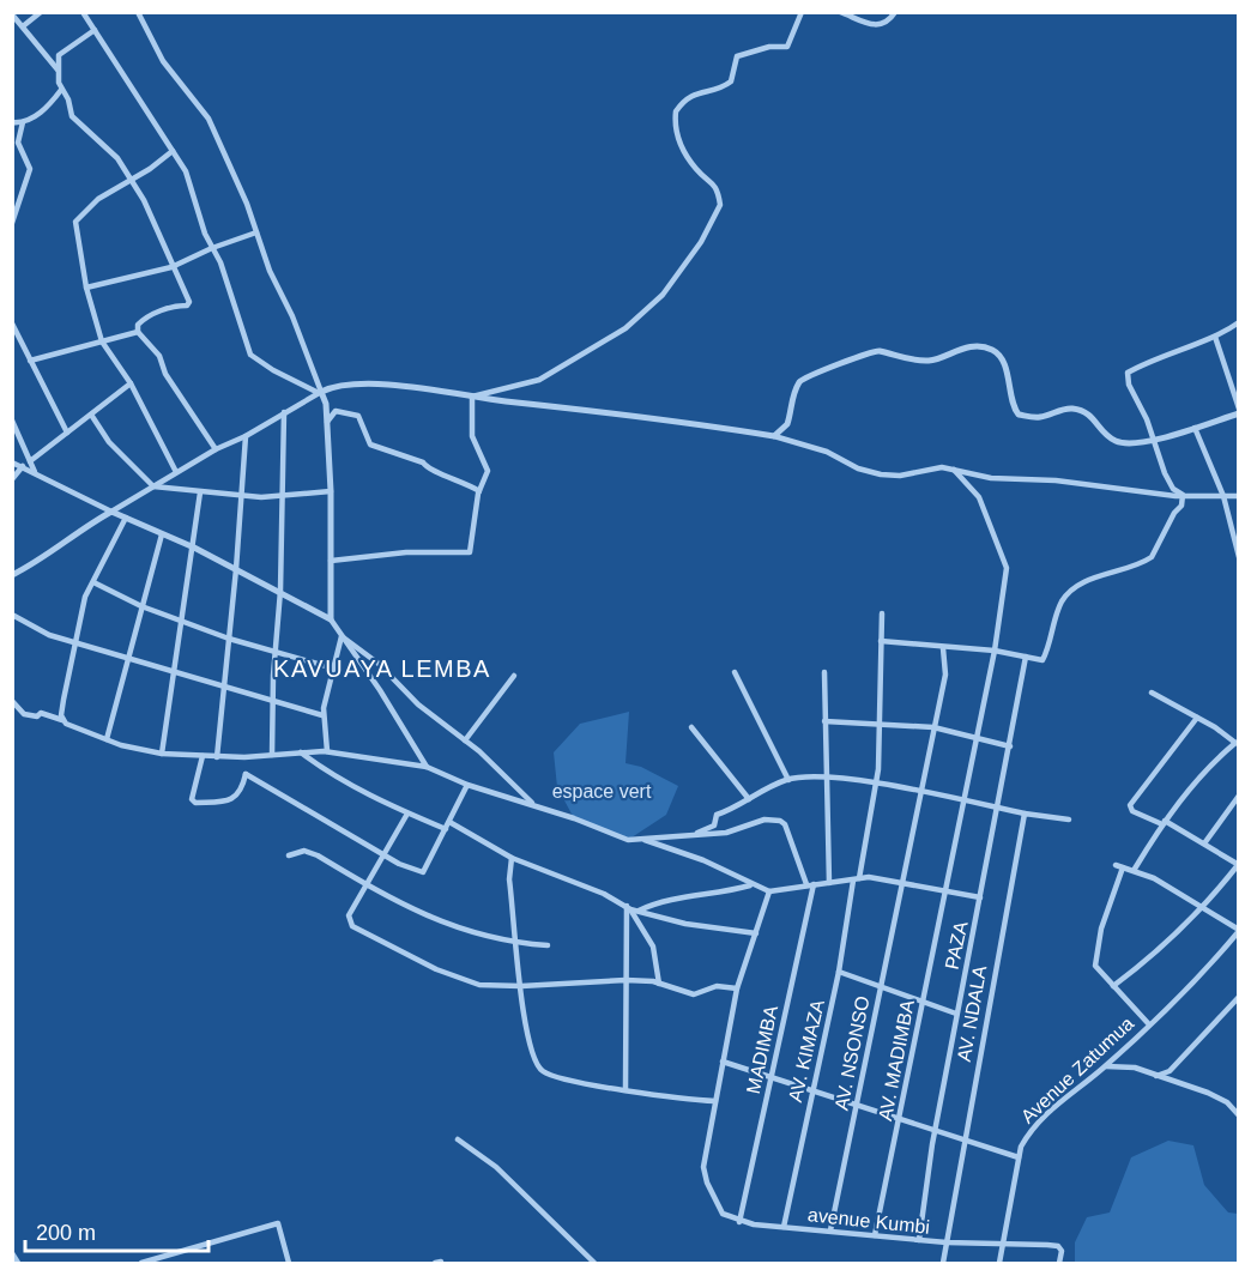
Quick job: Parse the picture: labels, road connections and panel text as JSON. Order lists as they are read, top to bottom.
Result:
{
  "streets": {
    "street": [
      "PAZA",
      "AV. NDALA",
      "MADIMBA",
      "AV. KIMAZA",
      "AV. NSONSO",
      "AV. MADIMBA",
      "Avenue Zatumua",
      "avenue Kumbi"
    ]
  },
  "crossings": [
    ["PAZA", "avenue Kumbi"],
    ["AV. NDALA", "avenue Kumbi"],
    ["MADIMBA", "avenue Kumbi"],
    ["AV. KIMAZA", "avenue Kumbi"],
    ["AV. NSONSO", "avenue Kumbi"],
    ["AV. MADIMBA", "avenue Kumbi"],
    ["Avenue Zatumua", "avenue Kumbi"]
  ],
  "districts": ["KAVUAYA LEMBA"],
  "parks": ["espace vert"],
  "scale_bar": "200 m"
}
